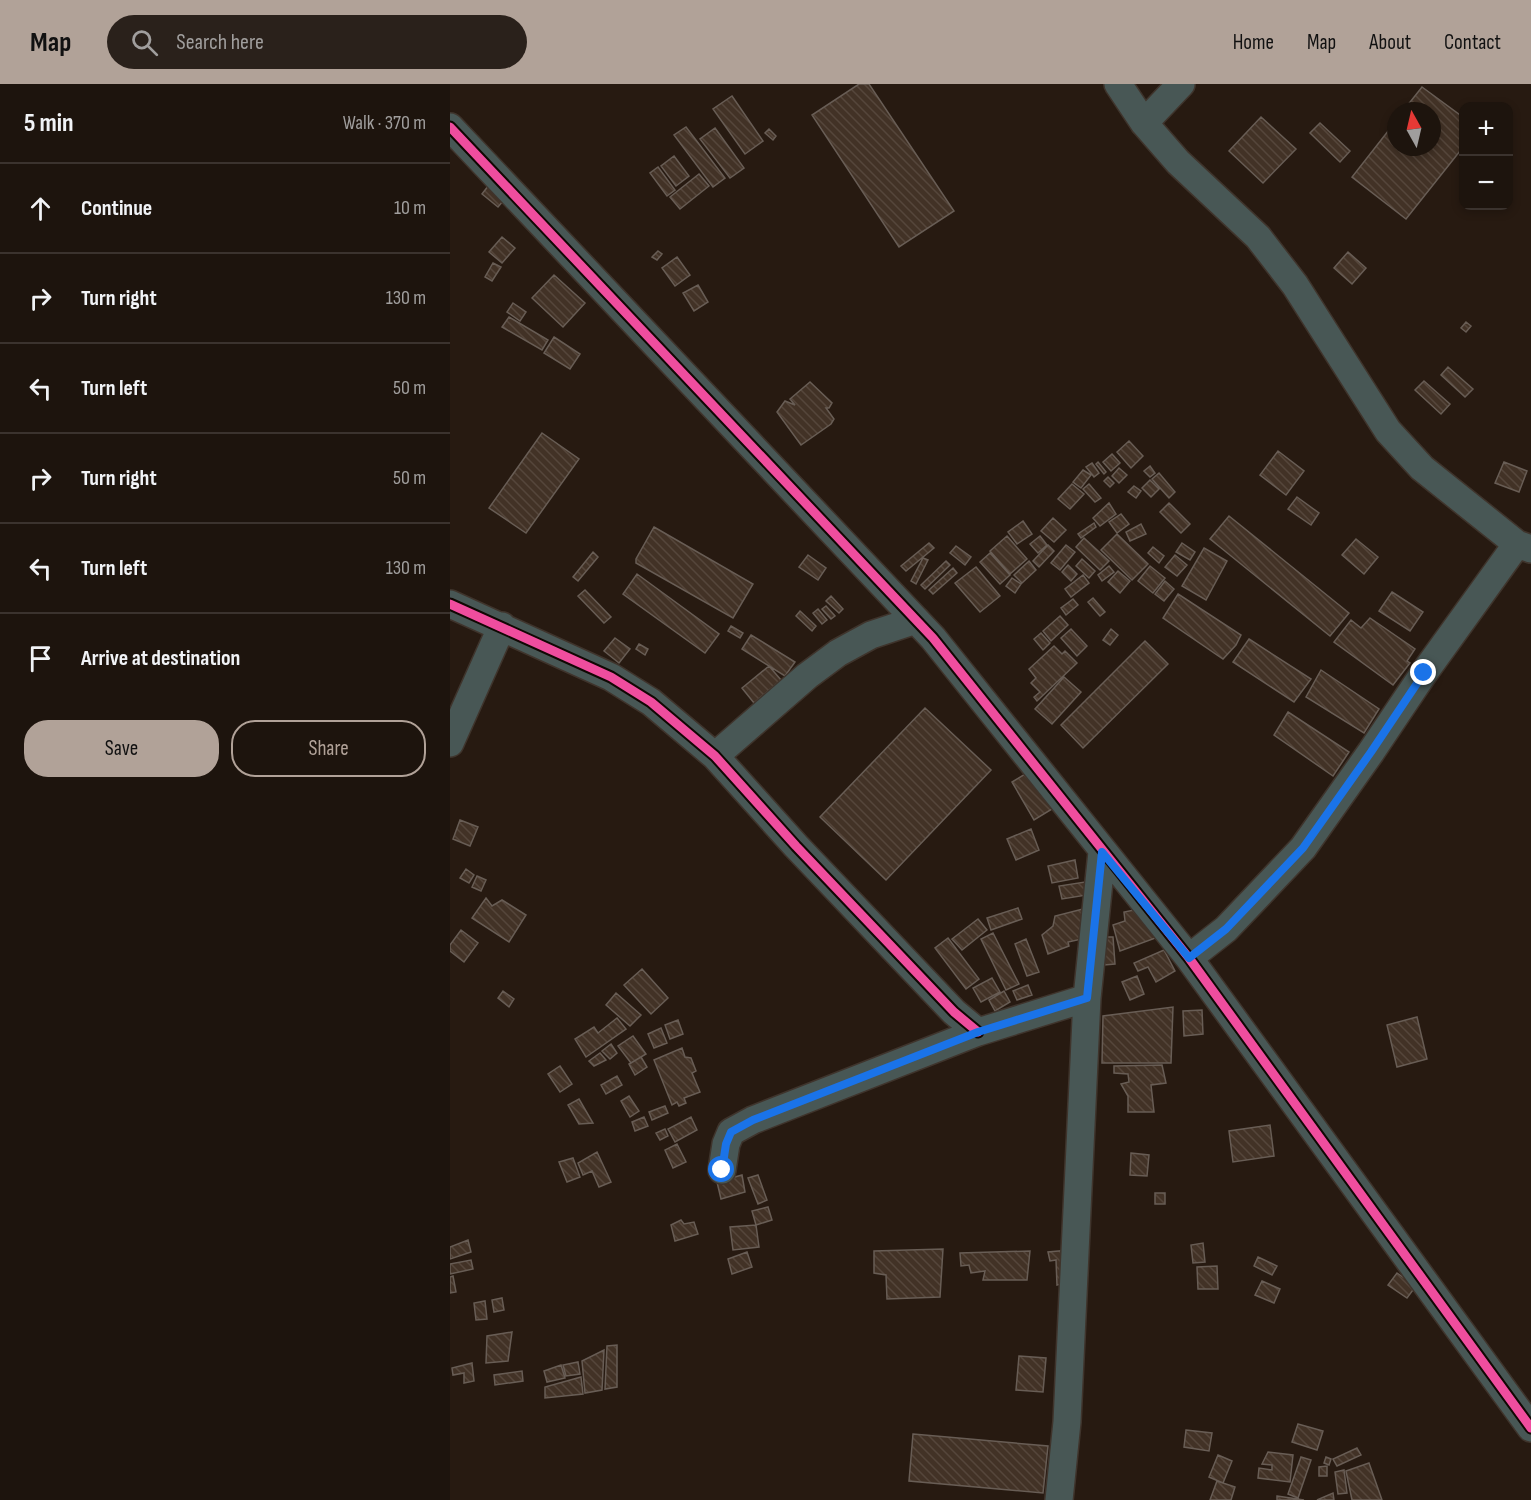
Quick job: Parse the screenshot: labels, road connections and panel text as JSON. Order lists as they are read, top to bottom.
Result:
{
  "north": "top",
  "page": {
    "header": "Map",
    "search": "Search here",
    "nav": [
      "Home",
      "Map",
      "About",
      "Contact"
    ],
    "heading": ["5 min", "Walk · 370 m"],
    "map_buttons": ["+", "−"],
    "list": [
      ["Continue", "10 m"],
      ["Turn right", "130 m"],
      ["Turn left", "50 m"],
      ["Turn right", "50 m"],
      ["Turn left", "130 m"],
      "Arrive at destination"
    ],
    "buttons": ["Save", "Share"]
  }
}
